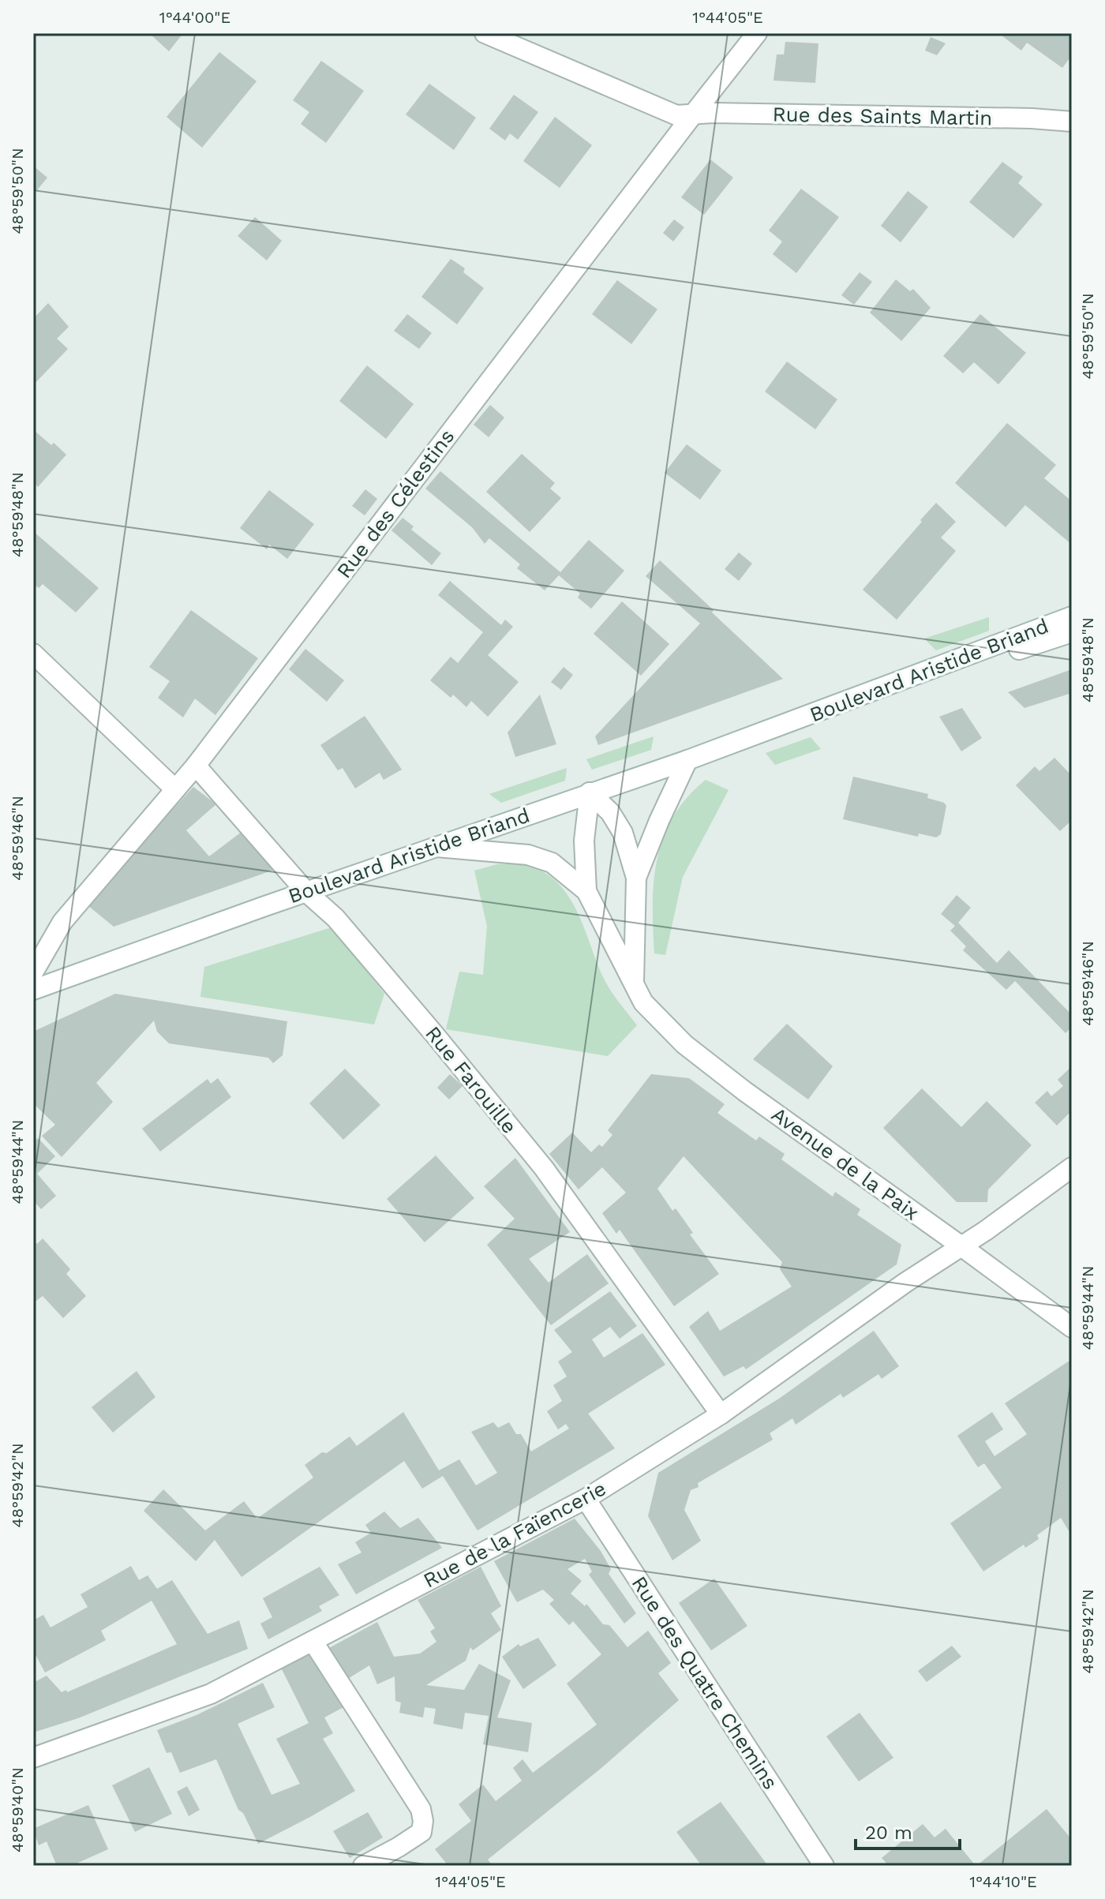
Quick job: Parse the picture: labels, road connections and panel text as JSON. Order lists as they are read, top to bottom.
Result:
{
  "streets": {
    "street": [
      "Rue des Saints Martin",
      "Rue des Célestins",
      "Boulevard Aristide Briand",
      "Rue Farouille",
      "Avenue de la Paix",
      "Rue de la Faïencerie",
      "Rue des Quatre Chemins"
    ]
  },
  "crossings": [
    ["Rue des Saints Martin", "Rue des Célestins"],
    ["Rue des Célestins", "Rue Farouille"],
    ["Boulevard Aristide Briand", "Rue Farouille"],
    ["Boulevard Aristide Briand", "Avenue de la Paix"],
    ["Rue Farouille", "Rue de la Faïencerie"],
    ["Avenue de la Paix", "Rue de la Faïencerie"],
    ["Rue de la Faïencerie", "Rue des Quatre Chemins"]
  ],
  "scale_bar": "20 m",
  "coordinates": [
    "1°44'00\"E",
    "1°44'05\"E",
    "48°59'50\"N",
    "48°59'48\"N",
    "48°59'46\"N",
    "48°59'44\"N",
    "48°59'42\"N",
    "48°59'40\"N",
    "1°44'10\"E"
  ]
}
